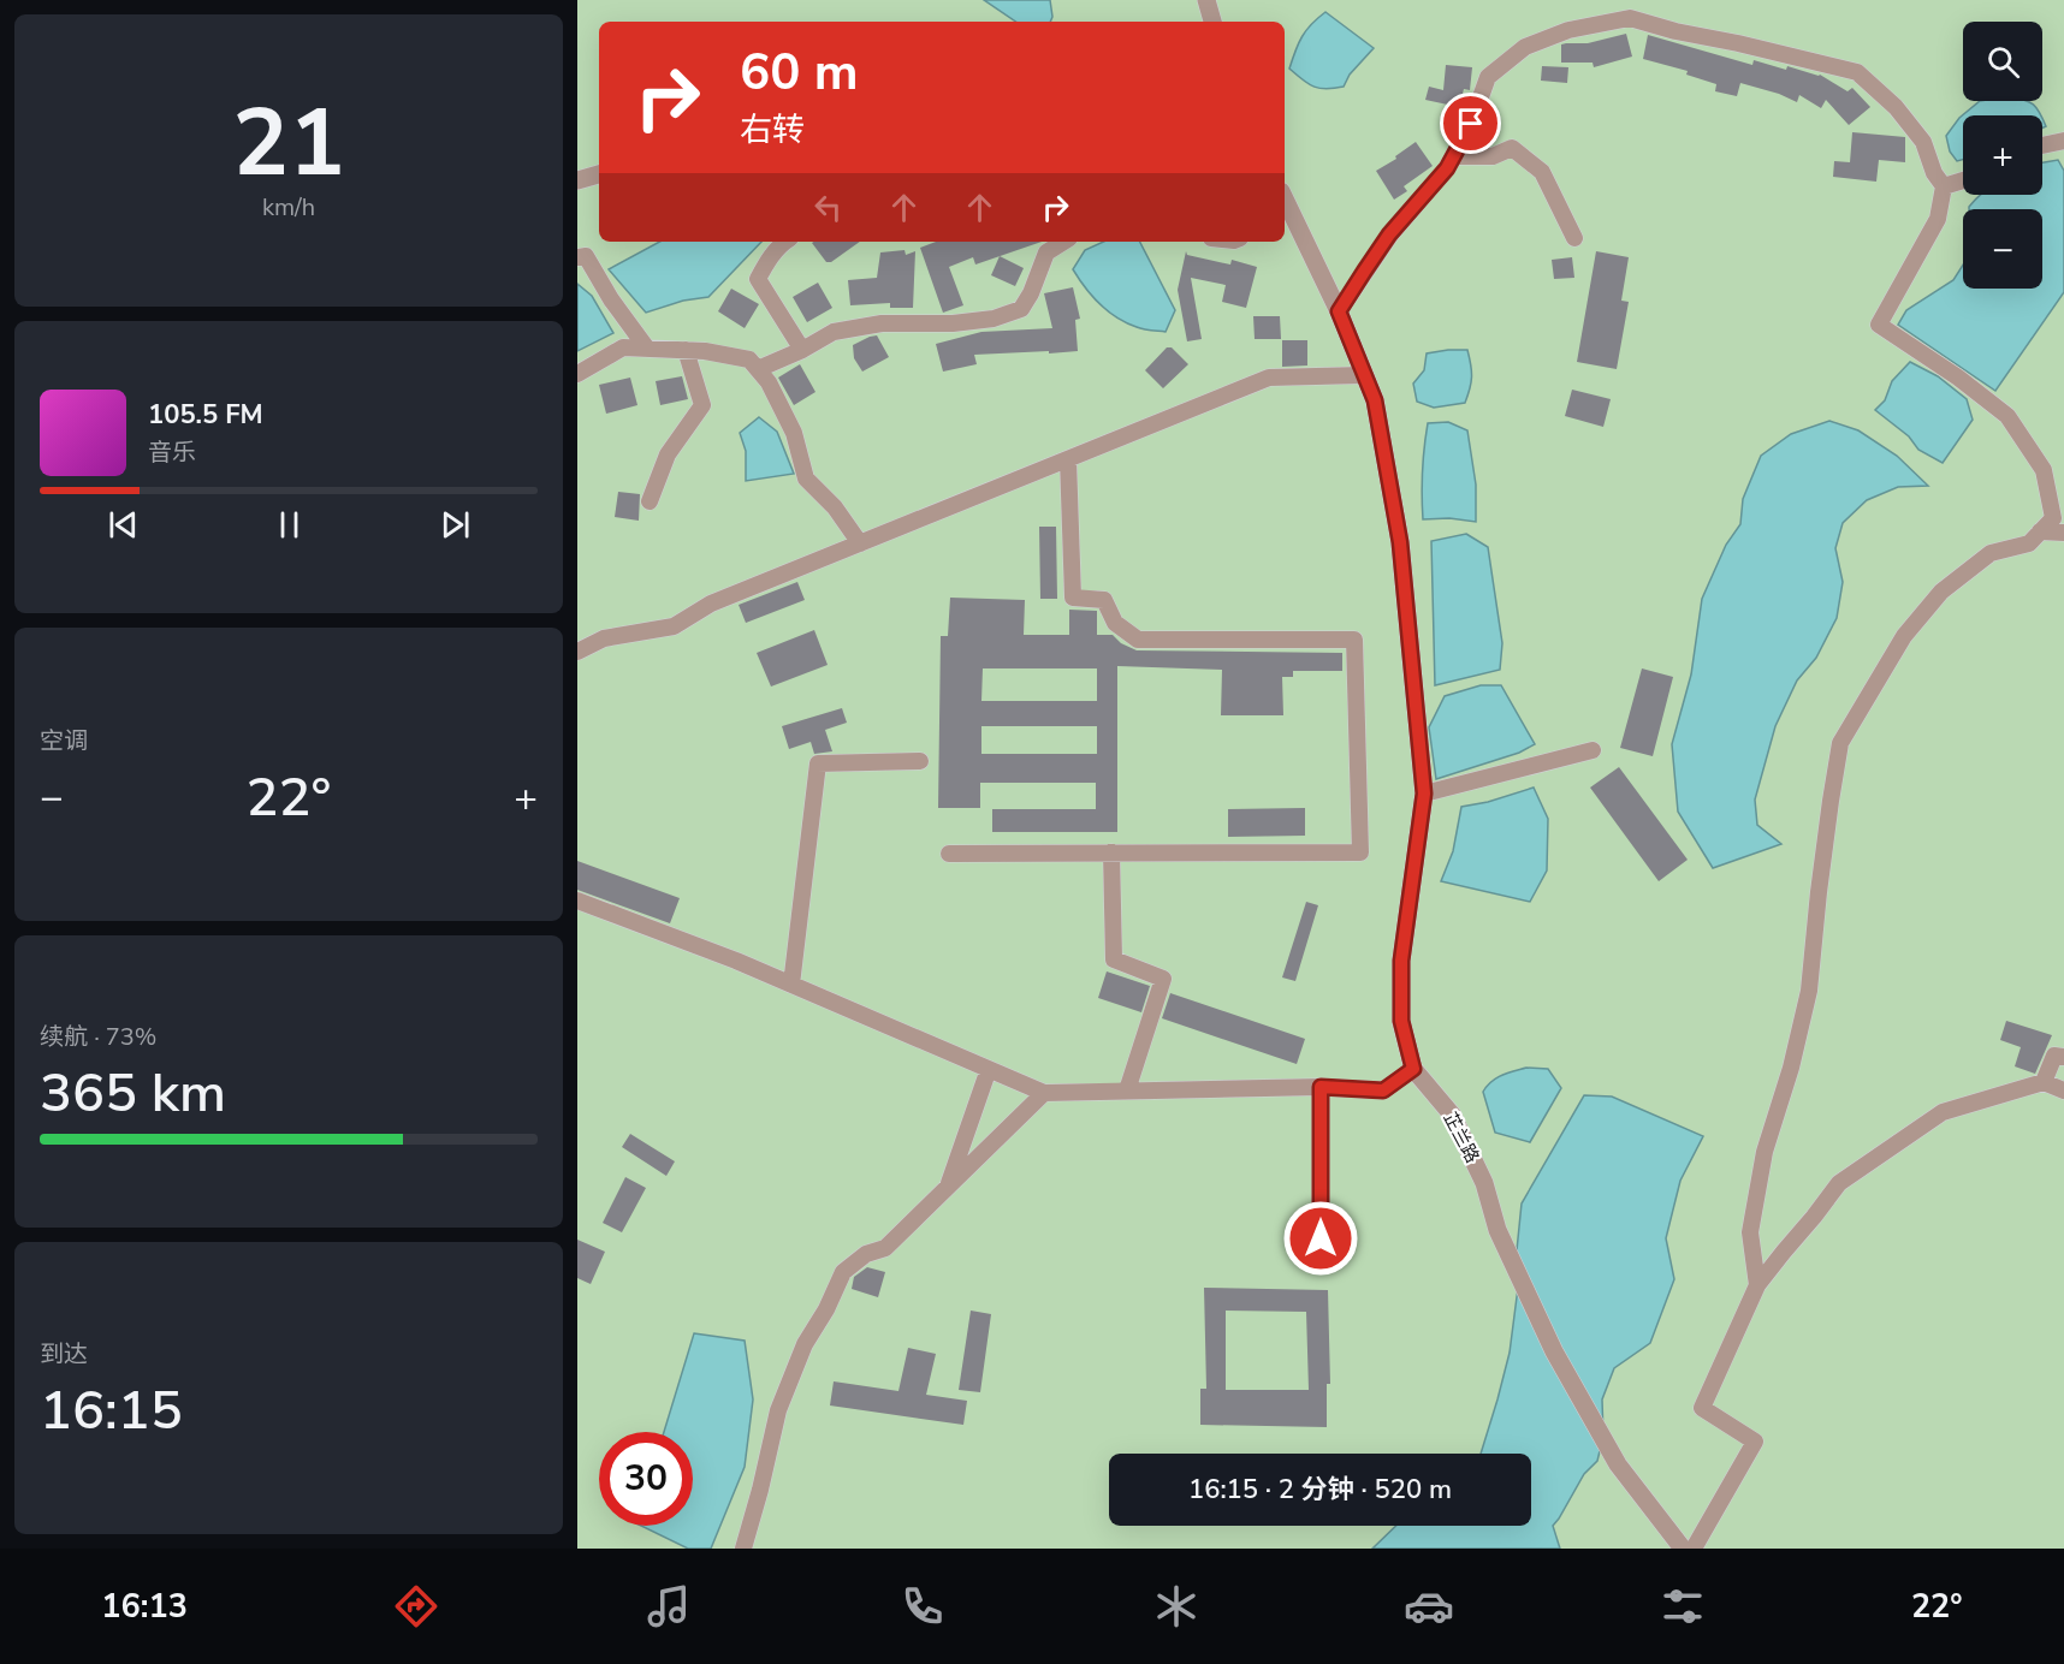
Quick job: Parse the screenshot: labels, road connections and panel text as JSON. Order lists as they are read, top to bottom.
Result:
{
  "streets": {
    "street": ["芷兰路"]
  },
  "page": {
    "tile": [
      ["21", "km/h"],
      "空调",
      ["续航 · 73%", "365 km"],
      ["到达", "16:15"]
    ],
    "map_buttons": ["+", "−"],
    "turn": ["60 m", "右转"],
    "song": ["105.5 FM", "音乐"],
    "heat": ["−", "22°", "+"],
    "limit": "30",
    "trip": "16:15 · 2 分钟 · 520 m",
    "tabs": ["16:13", "22°"]
  }
}
